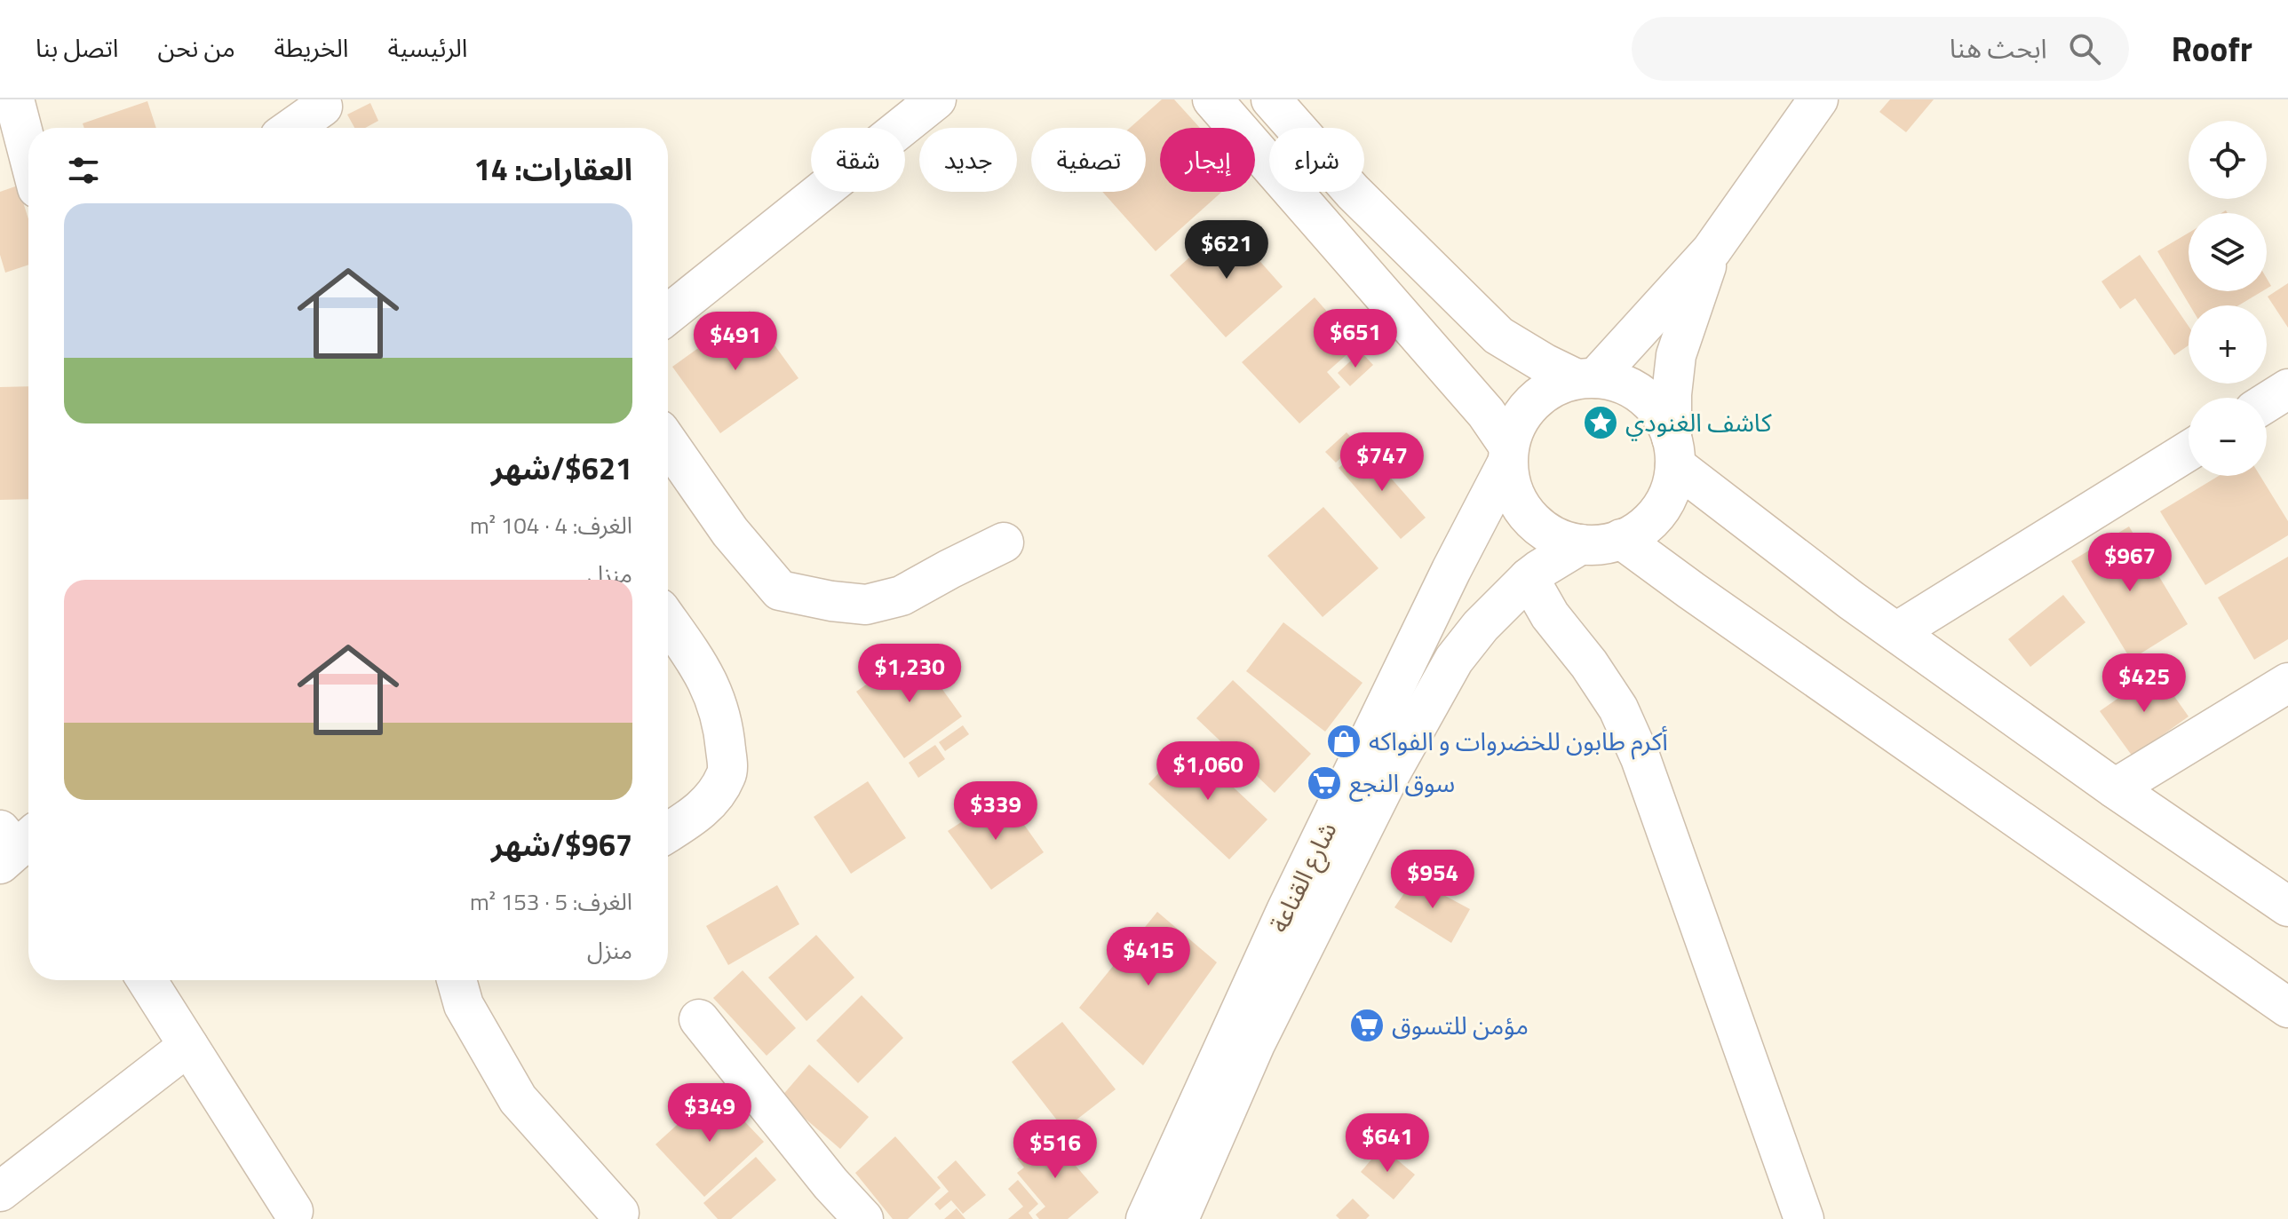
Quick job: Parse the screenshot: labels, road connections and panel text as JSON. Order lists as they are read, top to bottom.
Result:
{
  "streets": {
    "street": ["شارع القناعة"]
  },
  "places": {
    "place": ["كاشف الغنودي"],
    "shop": ["أكرم طابون للخضروات و الفواكه"],
    "supermarket": ["سوق النجع", "مؤمن للتسوق"]
  },
  "page": {
    "header": "Roofr",
    "search": "ابحث هنا",
    "nav": [
      "الرئيسية",
      "الخريطة",
      "من نحن",
      "اتصل بنا"
    ],
    "map_buttons": ["+", "−"],
    "chip": [
      "شراء",
      "إيجار",
      "تصفية",
      "جديد",
      "شقة"
    ],
    "heading": "العقارات: 14",
    "list": [
      {
        "name": "$621/شهر",
        "note": "الغرف: 4 · 104 m² · منزل"
      },
      {
        "name": "$967/شهر",
        "note": "الغرف: 5 · 153 m² · منزل"
      }
    ],
    "price": [
      "$621",
      "$651",
      "$491",
      "$747",
      "$967",
      "$1,230",
      "$425",
      "$1,060",
      "$339",
      "$954",
      "$415",
      "$349",
      "$641",
      "$516"
    ]
  }
}
